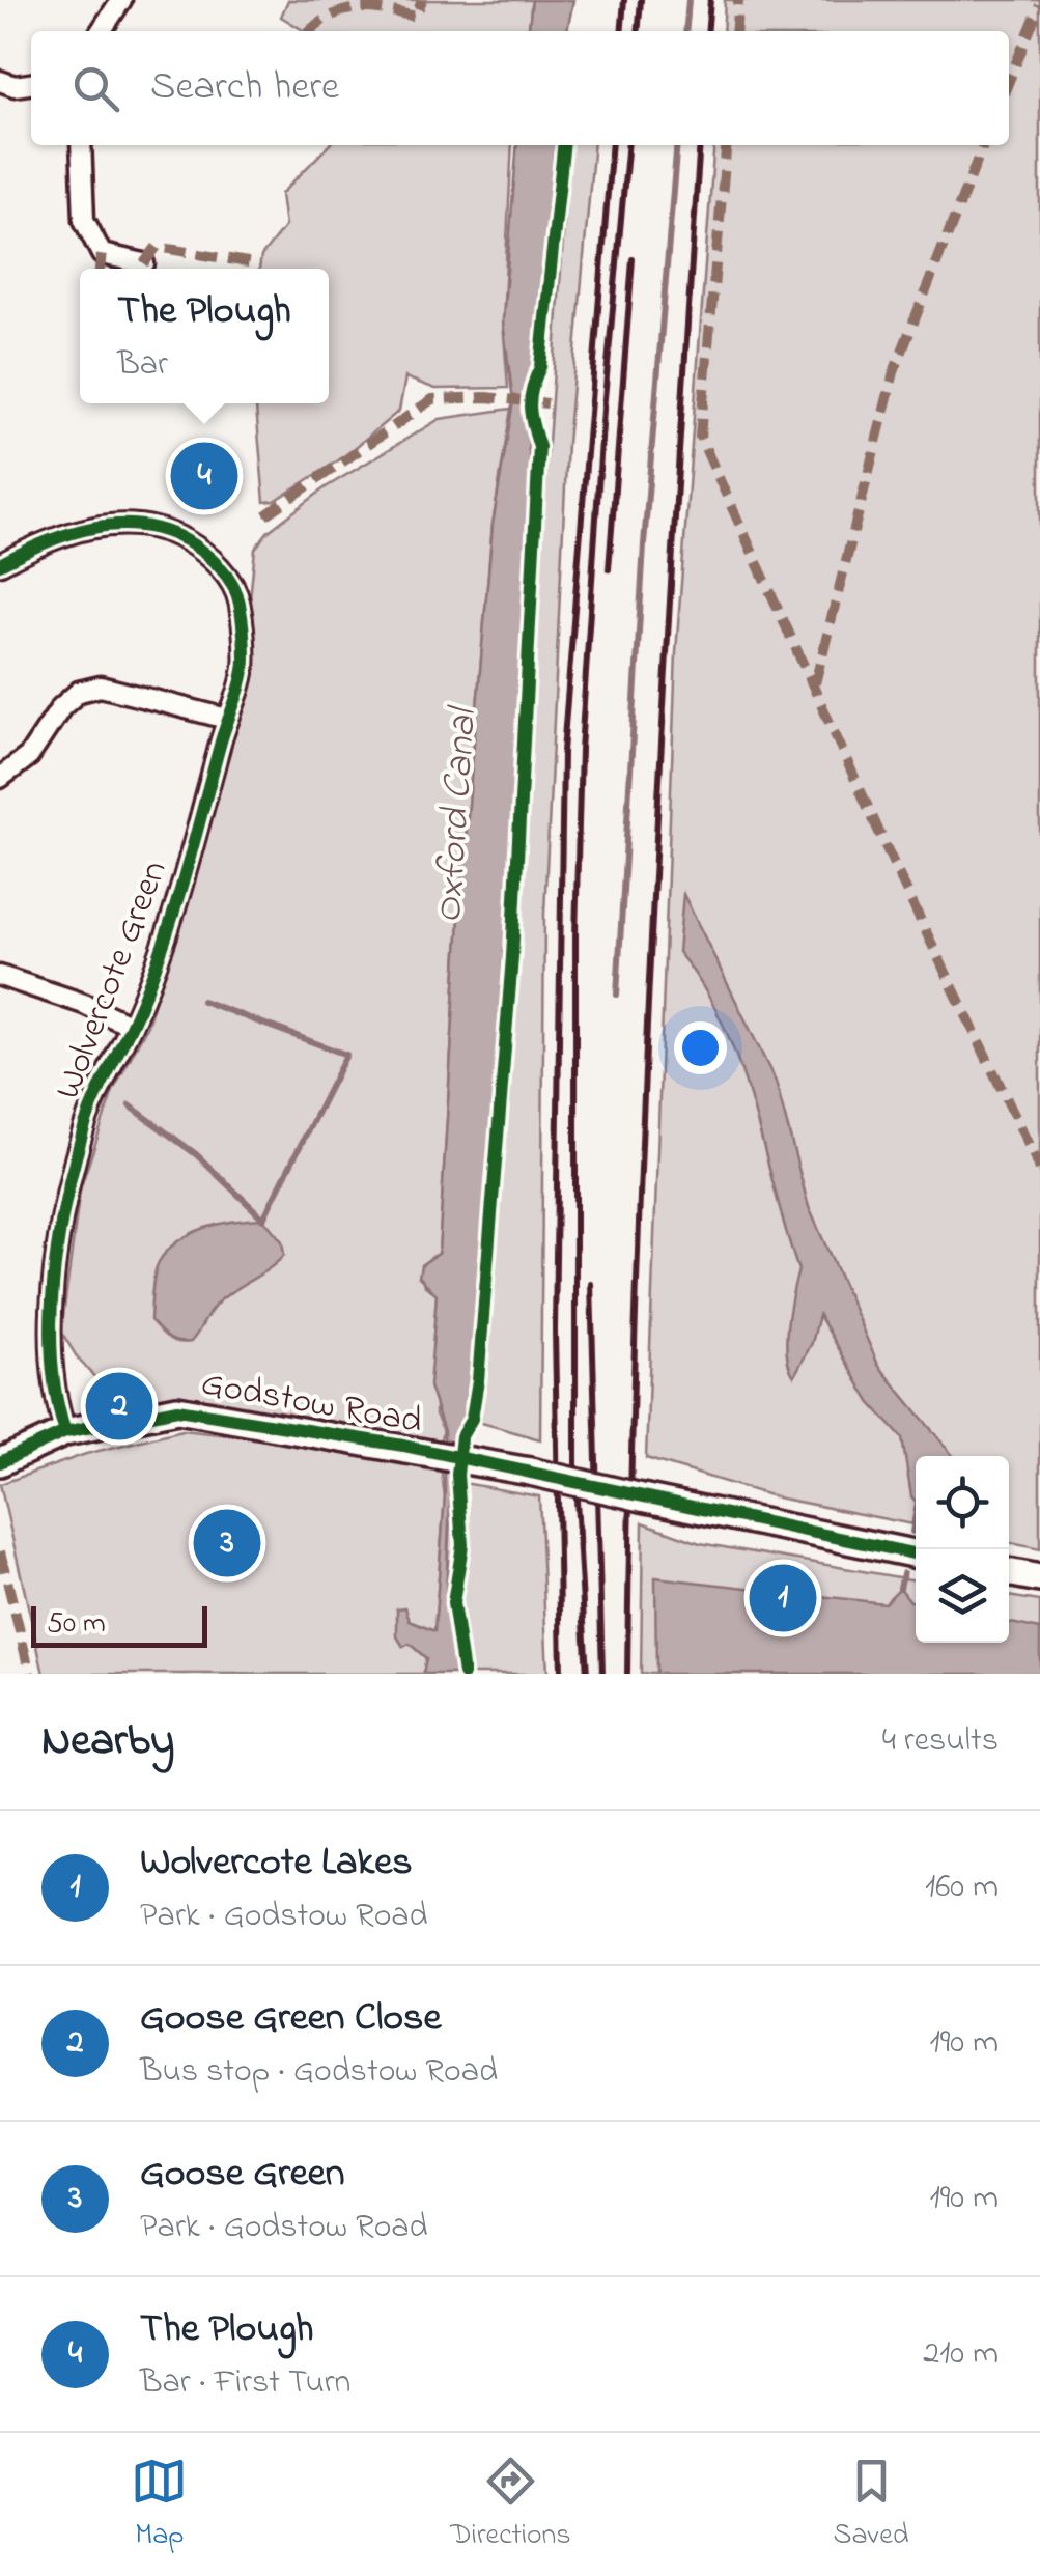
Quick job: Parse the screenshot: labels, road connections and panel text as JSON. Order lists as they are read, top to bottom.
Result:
{
  "streets": {
    "street": ["Wolvercote Green", "Godstow Road"]
  },
  "crossings": [
    ["Wolvercote Green", "Godstow Road"]
  ],
  "water": ["Oxford Canal"],
  "scale_bar": "50 m",
  "page": {
    "search": "Search here",
    "popup": ["The Plough", "Bar"],
    "pins": [
      "4",
      "2",
      "3",
      "1"
    ],
    "scale": "50 m",
    "heading": ["Nearby", "4 results"],
    "list": [
      {
        "mark": "1",
        "name": "Wolvercote Lakes",
        "note": "Park · Godstow Road",
        "value": "160 m"
      },
      {
        "mark": "2",
        "name": "Goose Green Close",
        "note": "Bus stop · Godstow Road",
        "value": "190 m"
      },
      {
        "mark": "3",
        "name": "Goose Green",
        "note": "Park · Godstow Road",
        "value": "190 m"
      },
      {
        "mark": "4",
        "name": "The Plough",
        "note": "Bar · First Turn",
        "value": "210 m"
      }
    ],
    "nav": ["Map", "Directions", "Saved"]
  }
}
